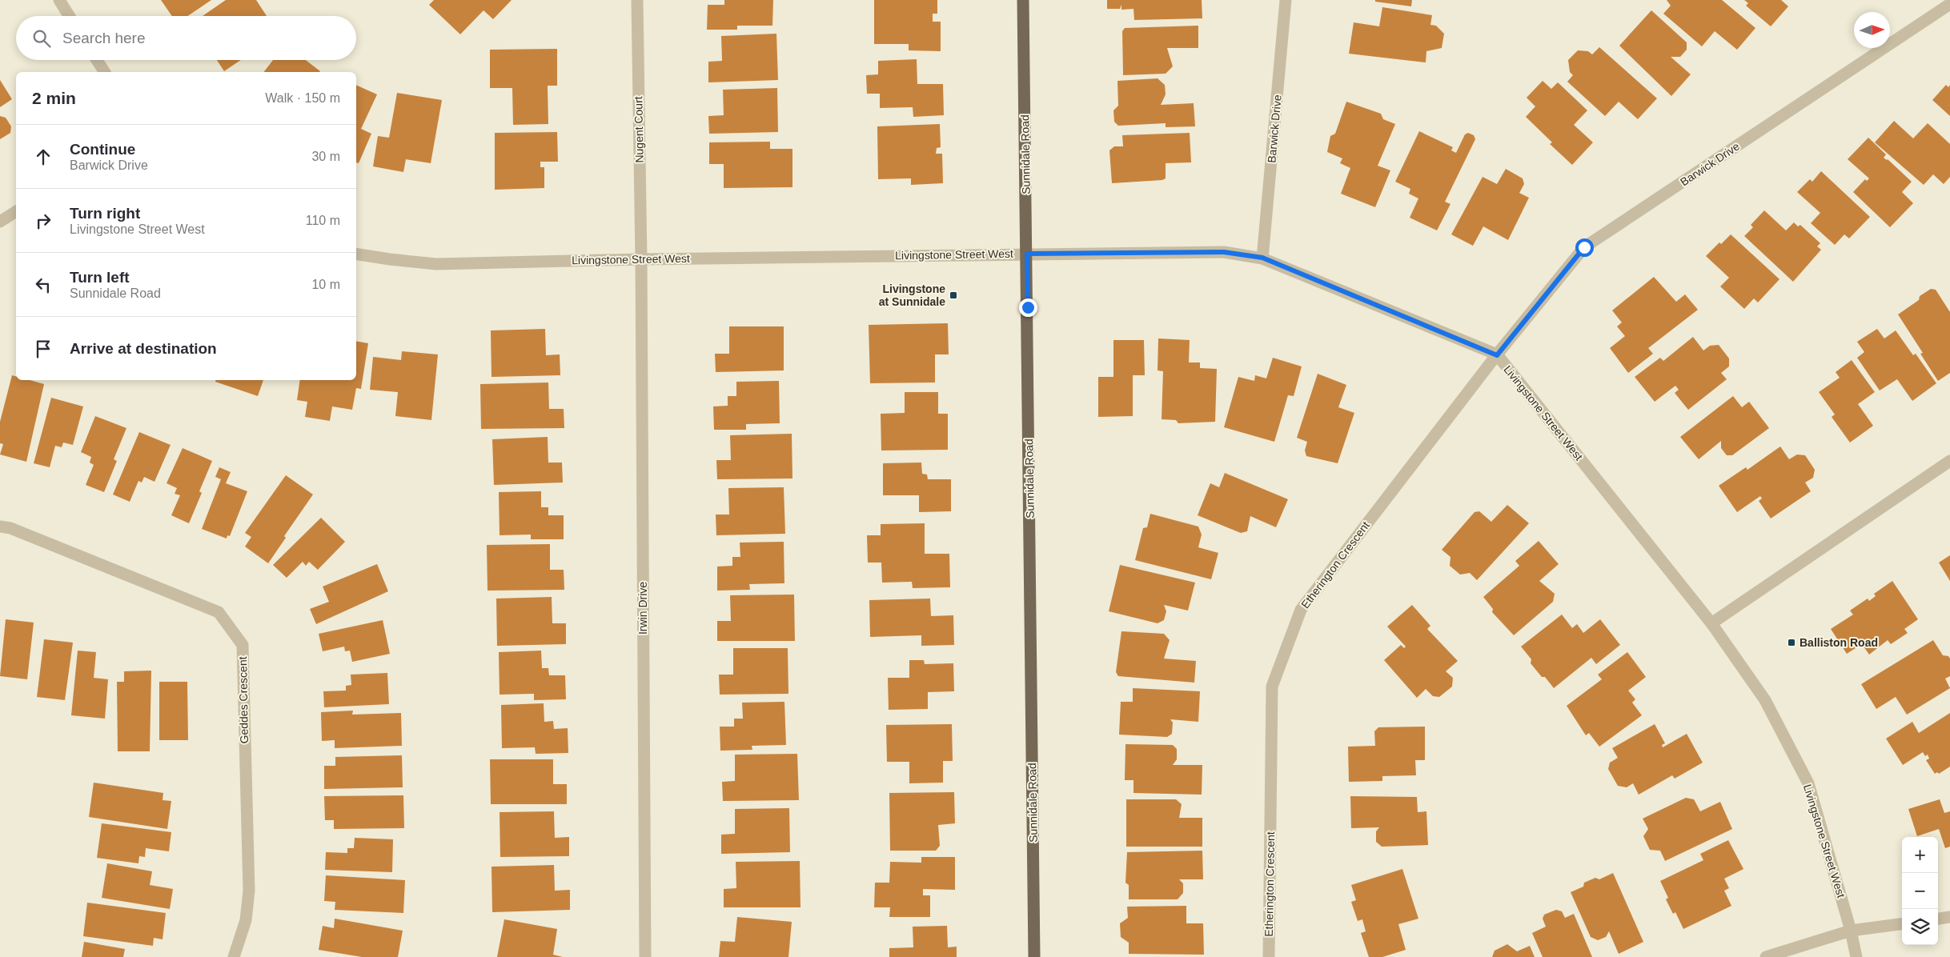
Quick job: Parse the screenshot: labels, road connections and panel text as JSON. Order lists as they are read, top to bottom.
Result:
{
  "streets": {
    "main road": ["Sunnidale Road"],
    "street": [
      "Barwick Drive",
      "Nugent Court",
      "Livingstone Street West",
      "Etherington Crescent",
      "Irwin Drive",
      "Geddes Crescent"
    ]
  },
  "crossings": [
    ["Barwick Drive", "Livingstone Street West"],
    ["Barwick Drive", "Etherington Crescent"],
    ["Nugent Court", "Livingstone Street West"],
    ["Nugent Court", "Irwin Drive"],
    ["Sunnidale Road", "Livingstone Street West"],
    ["Livingstone Street West", "Etherington Crescent"],
    ["Livingstone Street West", "Irwin Drive"]
  ],
  "places": {
    "transit": ["Livingstone at Sunnidale", "Balliston Road"]
  },
  "north": "right",
  "page": {
    "search": "Search here",
    "heading": ["2 min", "Walk · 150 m"],
    "list": [
      ["Continue", "Barwick Drive", "30 m"],
      ["Turn right", "Livingstone Street West", "110 m"],
      ["Turn left", "Sunnidale Road", "10 m"],
      "Arrive at destination"
    ],
    "map_buttons": ["+", "−"]
  }
}
